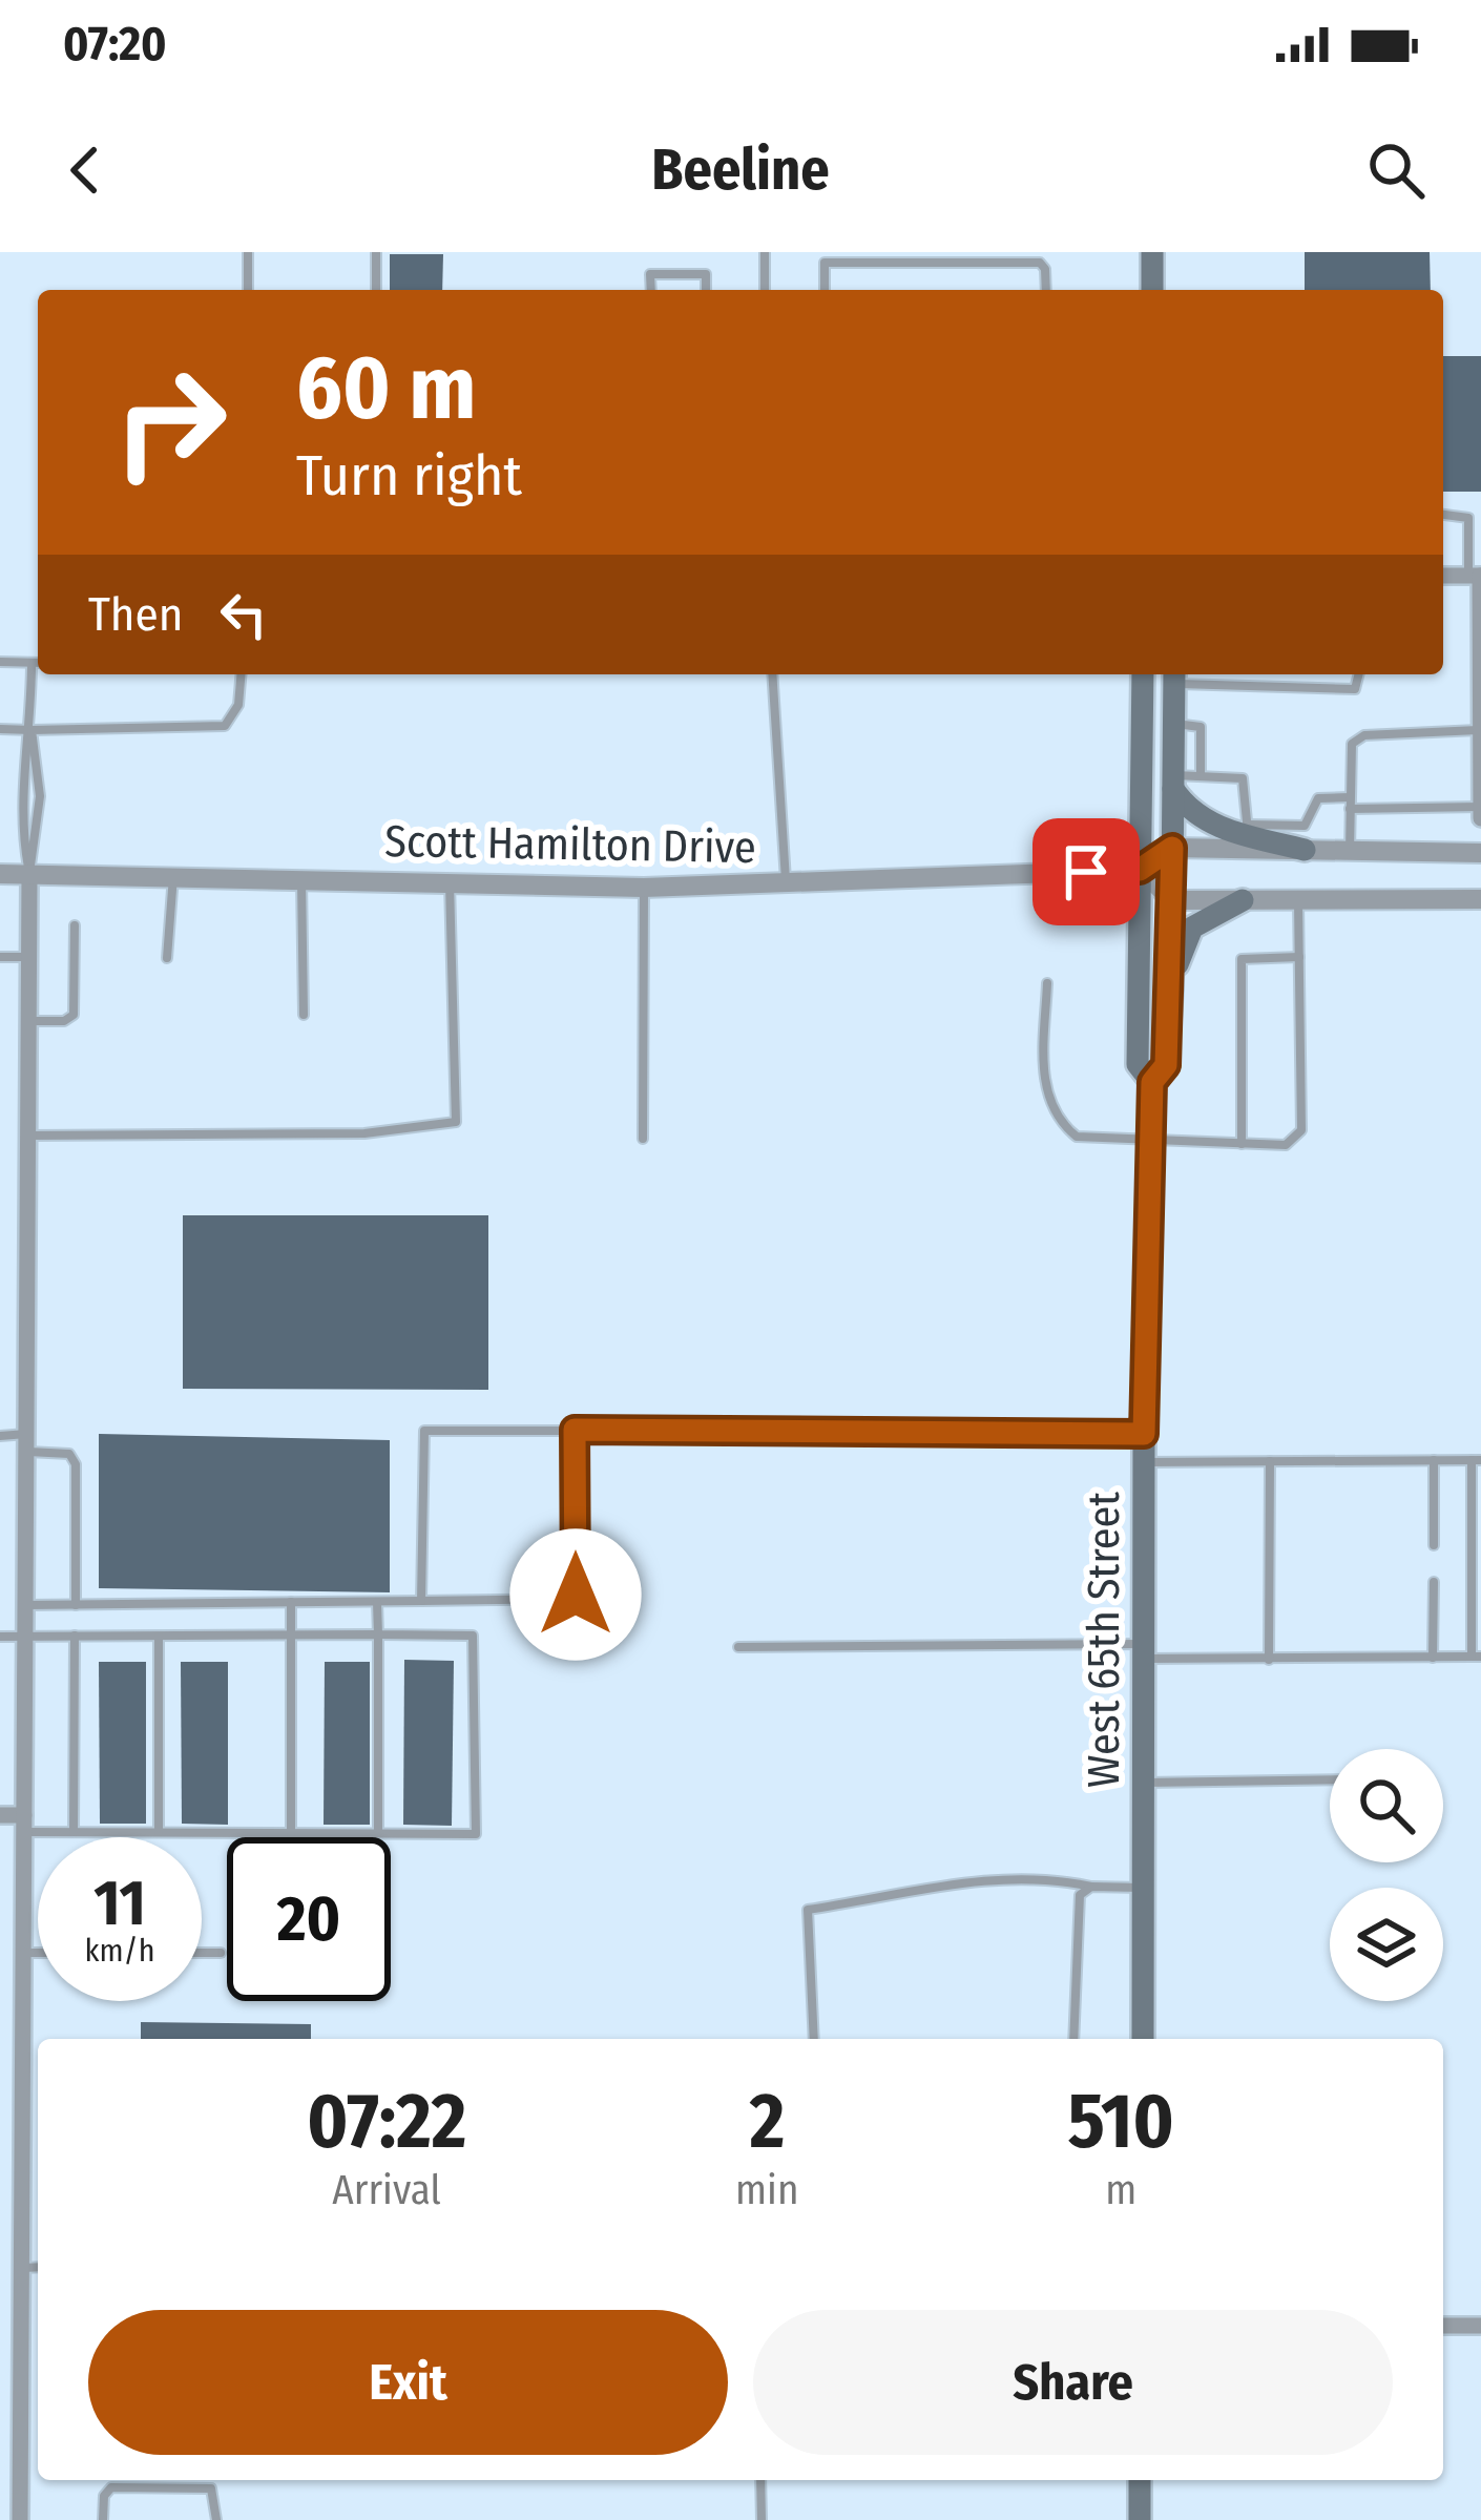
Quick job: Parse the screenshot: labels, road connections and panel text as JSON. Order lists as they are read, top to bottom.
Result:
{
  "streets": {
    "main road": ["West 65th Street"],
    "street": ["Scott Hamilton Drive"]
  },
  "crossings": [
    ["Scott Hamilton Drive", "West 65th Street"]
  ],
  "page": {
    "status": "07:20",
    "header": "Beeline",
    "turn": ["60 m", "Turn right"],
    "then": "Then",
    "speed": "11 km/h",
    "limit": "20",
    "eta": [
      "07:22",
      "Arrival",
      "2",
      "min",
      "510",
      "m"
    ],
    "buttons": ["Exit", "Share"]
  }
}
